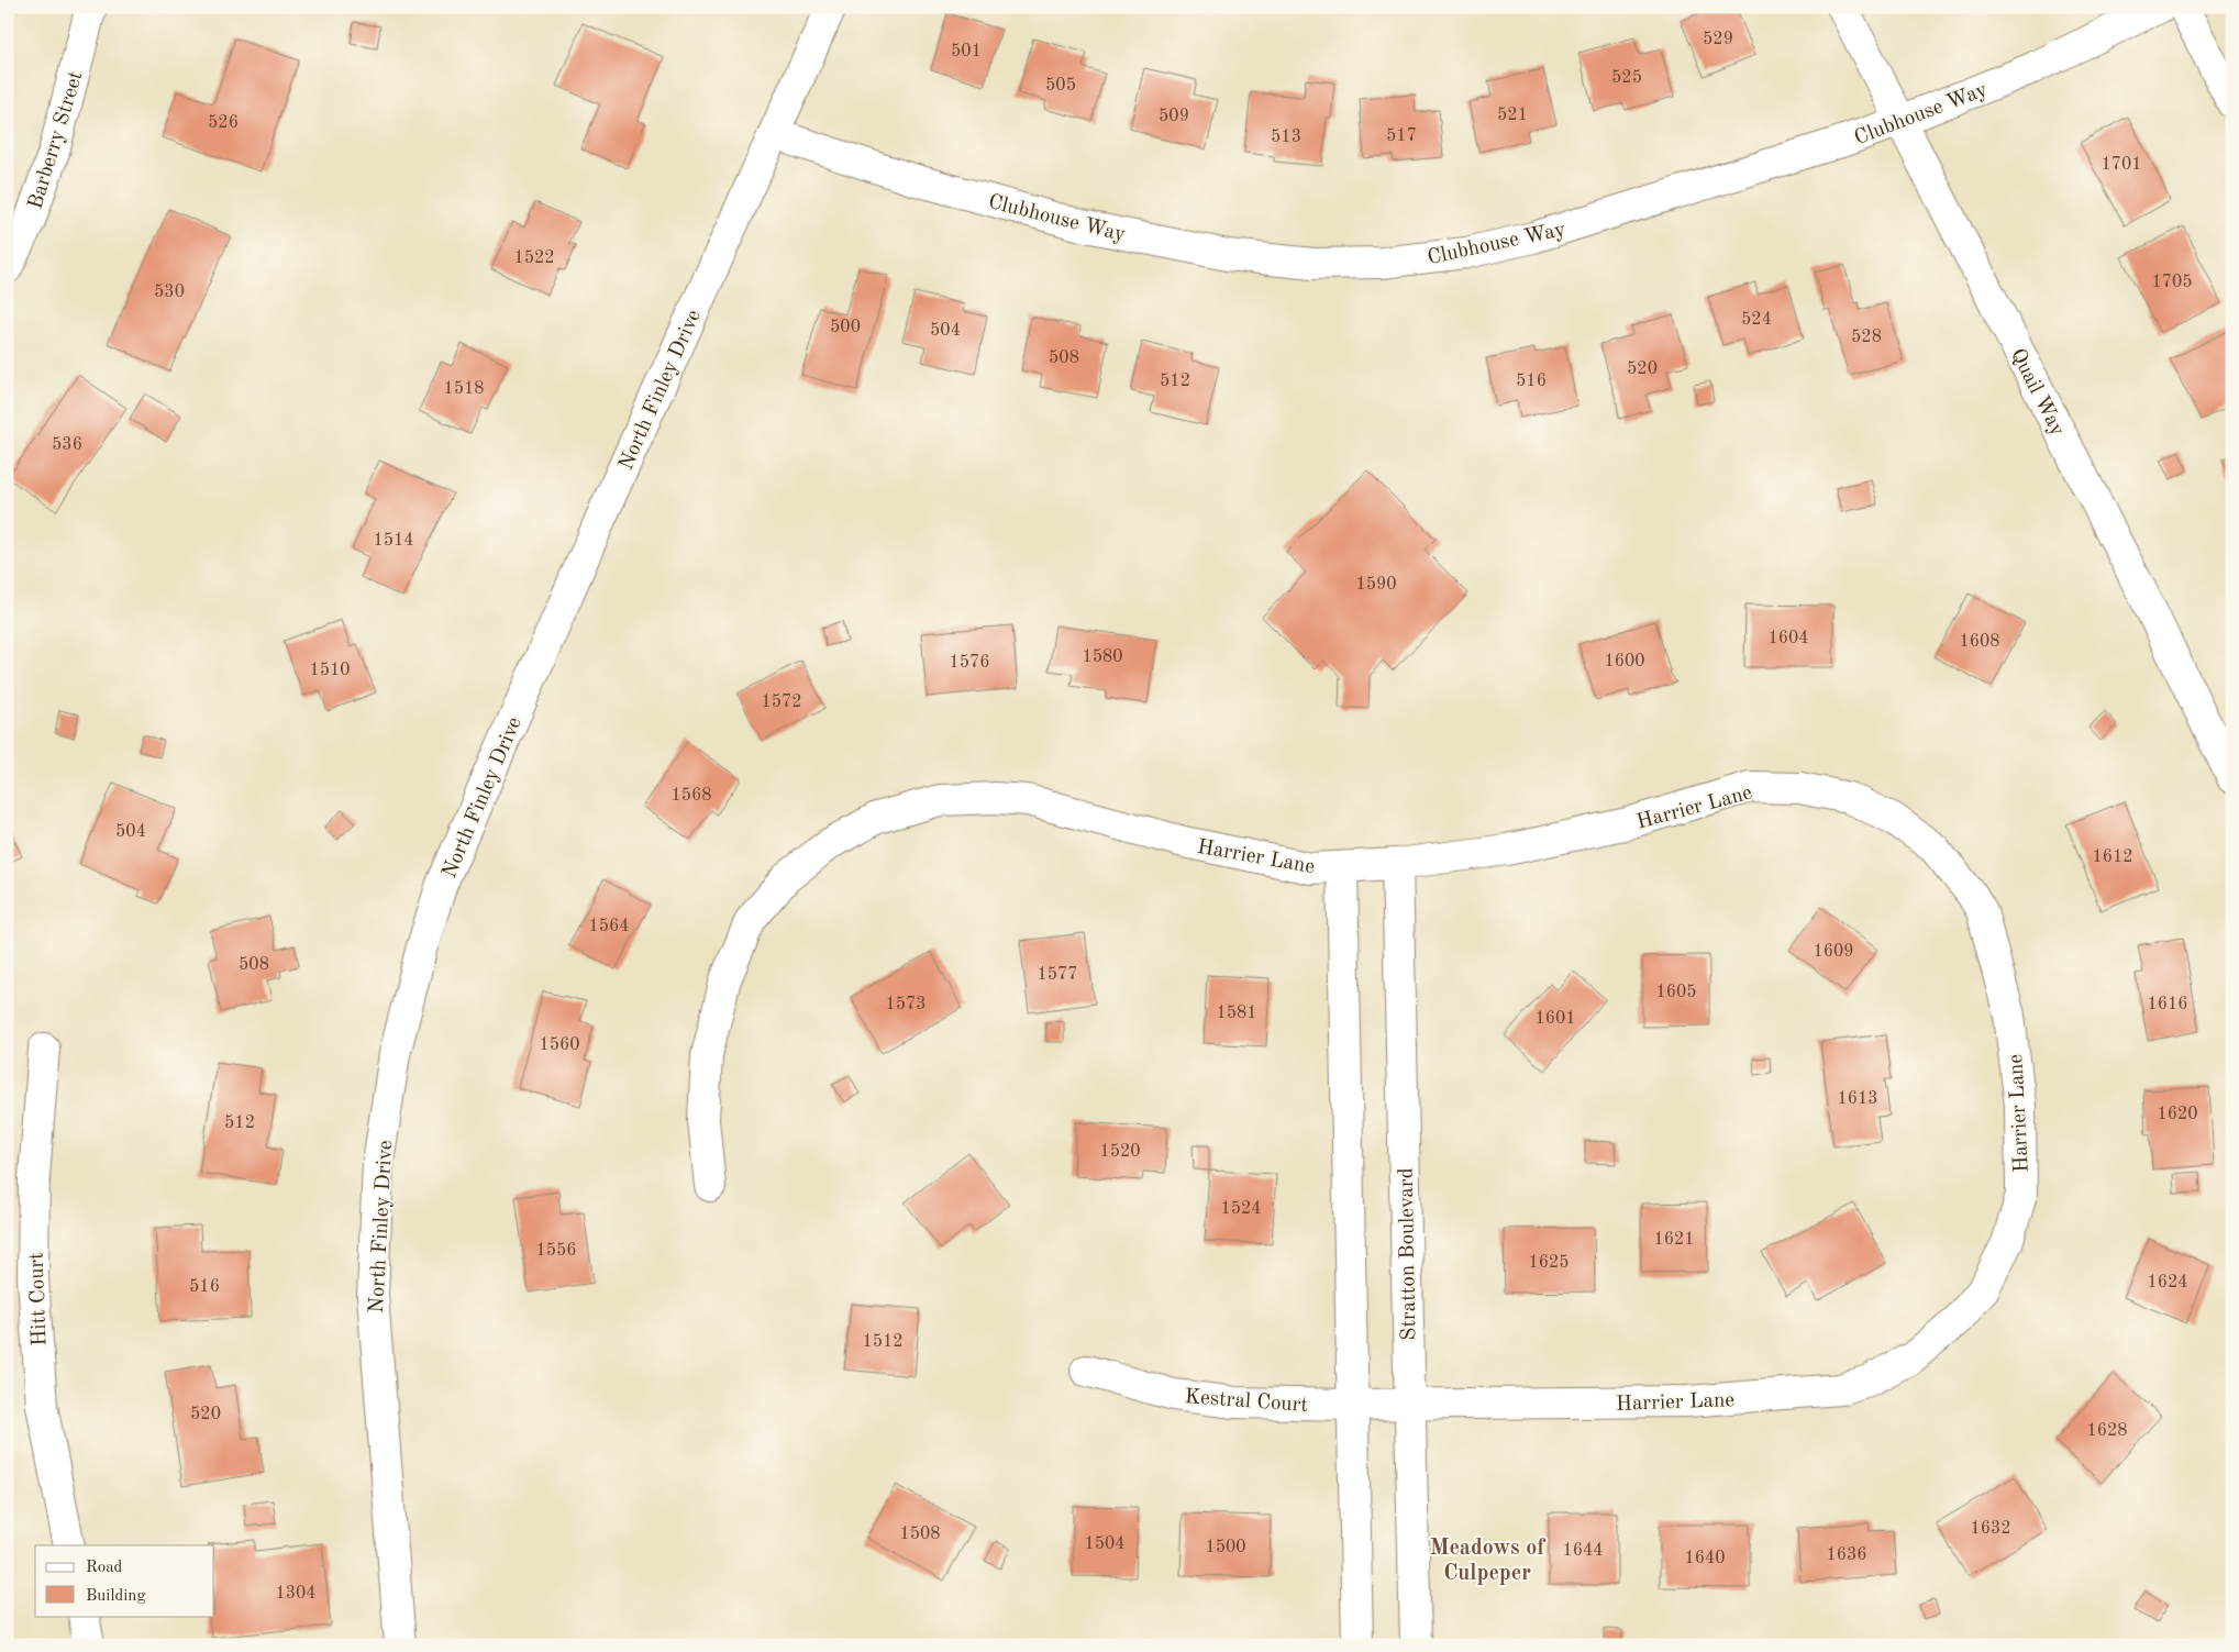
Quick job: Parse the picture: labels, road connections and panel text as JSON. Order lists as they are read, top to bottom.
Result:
{
  "streets": {
    "street": [
      "Clubhouse Way",
      "Barberry Street",
      "North Finley Drive",
      "Quail Way",
      "Harrier Lane",
      "Stratton Boulevard",
      "Hitt Court",
      "Kestral Court"
    ]
  },
  "crossings": [
    ["Clubhouse Way", "North Finley Drive"],
    ["Clubhouse Way", "Quail Way"],
    ["Harrier Lane", "Stratton Boulevard"],
    ["Harrier Lane", "Kestral Court"],
    ["Stratton Boulevard", "Kestral Court"]
  ],
  "districts": ["Meadows of Culpeper"],
  "house_numbers": [
    "529",
    "501",
    "525",
    "505",
    "521",
    "509",
    "526",
    "517",
    "513",
    "1701",
    "1522",
    "1705",
    "530",
    "524",
    "500",
    "504",
    "528",
    "508",
    "520",
    "512",
    "516",
    "1518",
    "536",
    "1514",
    "1590",
    "1604",
    "1608",
    "1580",
    "1600",
    "1576",
    "1510",
    "1572",
    "1568",
    "504",
    "1612",
    "1564",
    "1609",
    "508",
    "1577",
    "1605",
    "1573",
    "1616",
    "1581",
    "1601",
    "1560",
    "1613",
    "1620",
    "512",
    "1520",
    "1524",
    "1621",
    "1556",
    "1625",
    "1624",
    "516",
    "1512",
    "520",
    "1628",
    "1632",
    "1508",
    "1504",
    "1500",
    "1644",
    "1636",
    "1640",
    "1304"
  ],
  "legend": ["Road", "Building"]
}
